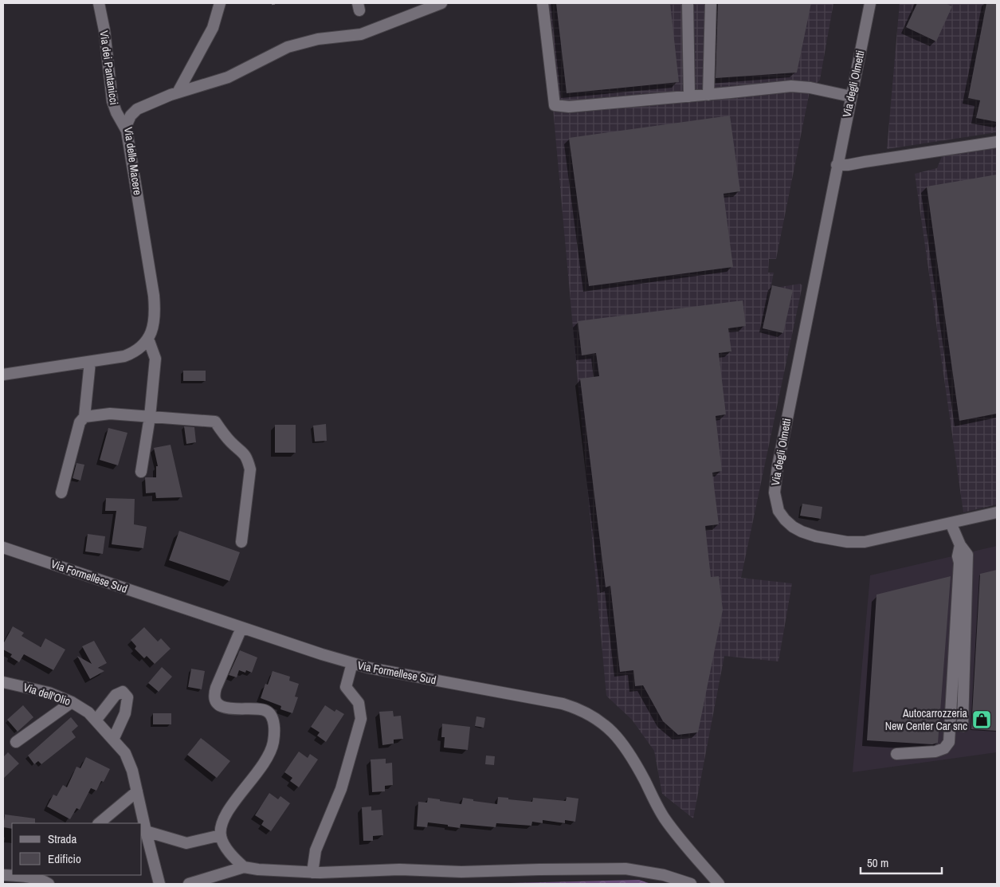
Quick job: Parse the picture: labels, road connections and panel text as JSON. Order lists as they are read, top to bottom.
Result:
{
  "streets": {
    "street": [
      "Via dei Pantanicci",
      "Via degli Olmetti",
      "Via delle Macere",
      "Via Formellese Sud",
      "Via dell'Olio"
    ]
  },
  "crossings": [
    ["Via dei Pantanicci", "Via delle Macere"]
  ],
  "places": {
    "shop": ["Autocarrozzeria New Center Car snc"]
  },
  "legend": ["Strada", "Edificio"],
  "scale_bar": "50 m"
}
